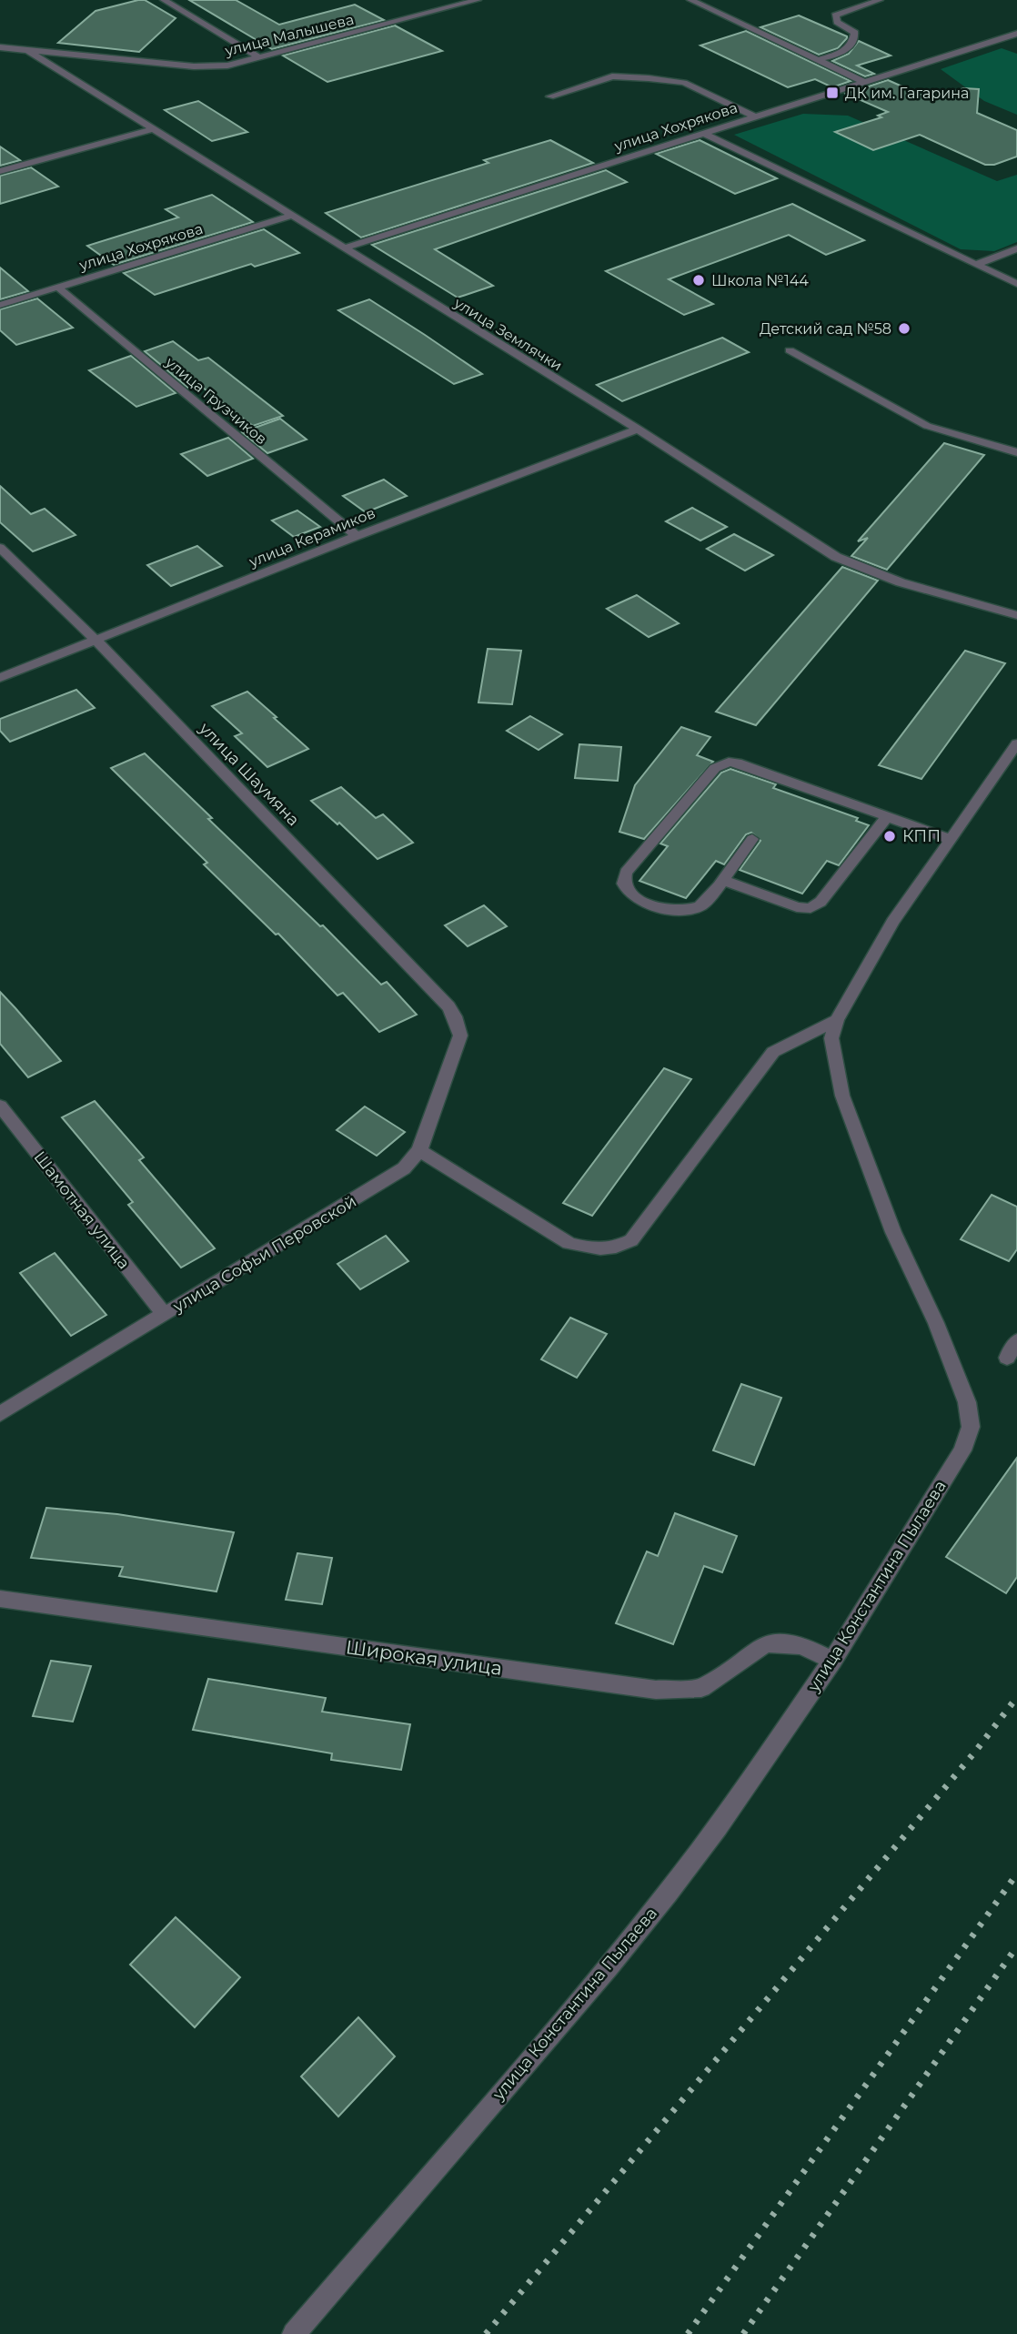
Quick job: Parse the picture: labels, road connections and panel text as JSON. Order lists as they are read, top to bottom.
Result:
{
  "streets": {
    "street": [
      "улица Малышева",
      "улица Хохрякова",
      "улица Землячки",
      "улица Грузчиков",
      "улица Керамиков",
      "улица Шаумяна",
      "Шамотная улица",
      "улица Софьи Перовской",
      "улица Константина Пылаева",
      "Широкая улица"
    ]
  },
  "crossings": [
    ["улица Малышева", "улица Землячки"],
    ["улица Хохрякова", "улица Землячки"],
    ["улица Хохрякова", "улица Грузчиков"],
    ["улица Землячки", "улица Керамиков"],
    ["улица Грузчиков", "улица Керамиков"],
    ["улица Керамиков", "улица Шаумяна"],
    ["улица Шаумяна", "улица Софьи Перовской"],
    ["Шамотная улица", "улица Софьи Перовской"],
    ["улица Константина Пылаева", "Широкая улица"]
  ],
  "places": {
    "transit": ["ДК им. Гагарина"],
    "other": ["Школа №144", "Детский сад №58", "КПП"]
  }
}
